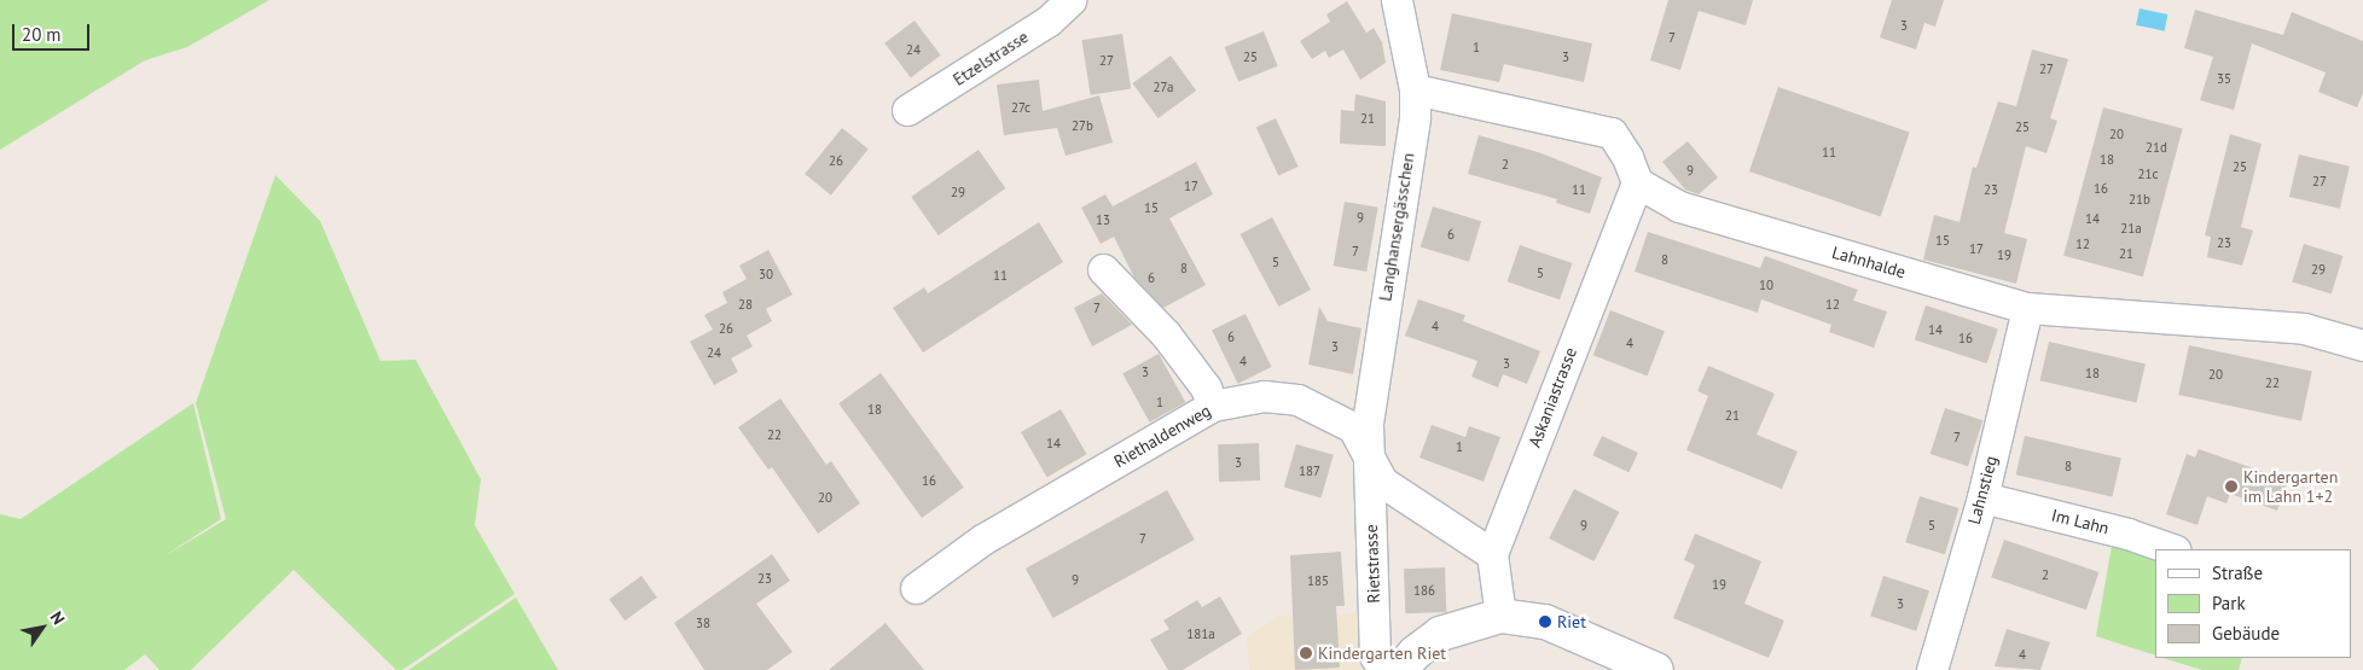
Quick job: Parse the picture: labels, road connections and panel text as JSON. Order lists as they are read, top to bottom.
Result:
{
  "streets": {
    "street": [
      "Etzelstrasse",
      "Langhansergässchen",
      "Lahnhalde",
      "Askaniastrasse",
      "Riethaldenweg",
      "Lahnstieg",
      "Im Lahn",
      "Rietstrasse"
    ]
  },
  "crossings": [
    ["Langhansergässchen", "Riethaldenweg"],
    ["Langhansergässchen", "Rietstrasse"],
    ["Lahnhalde", "Askaniastrasse"],
    ["Lahnhalde", "Lahnstieg"],
    ["Askaniastrasse", "Riethaldenweg"],
    ["Riethaldenweg", "Rietstrasse"],
    ["Lahnstieg", "Im Lahn"]
  ],
  "places": ["Kindergarten im Lahn 1+2", "Riet", "Kindergarten Riet"],
  "house_numbers": [
    "3",
    "7",
    "1",
    "24",
    "25",
    "3",
    "27",
    "27",
    "35",
    "27a",
    "27c",
    "21",
    "27b",
    "25",
    "20",
    "21d",
    "11",
    "18",
    "26",
    "2",
    "25",
    "9",
    "21c",
    "27",
    "17",
    "16",
    "11",
    "23",
    "29",
    "21b",
    "15",
    "9",
    "14",
    "13",
    "21a",
    "6",
    "15",
    "23",
    "12",
    "17",
    "7",
    "21",
    "19",
    "8",
    "5",
    "8",
    "29",
    "5",
    "30",
    "11",
    "6",
    "10",
    "28",
    "12",
    "7",
    "4",
    "26",
    "14",
    "6",
    "16",
    "4",
    "3",
    "24",
    "4",
    "3",
    "3",
    "18",
    "20",
    "22",
    "1",
    "18",
    "21",
    "22",
    "7",
    "14",
    "1",
    "3",
    "8",
    "187",
    "16",
    "20",
    "9",
    "5",
    "7",
    "2",
    "23",
    "9",
    "185",
    "19",
    "186",
    "3",
    "38",
    "181a",
    "4"
  ],
  "legend": ["Straße", "Park", "Gebäude"],
  "scale_bar": "20 m",
  "north": "top right"
}
